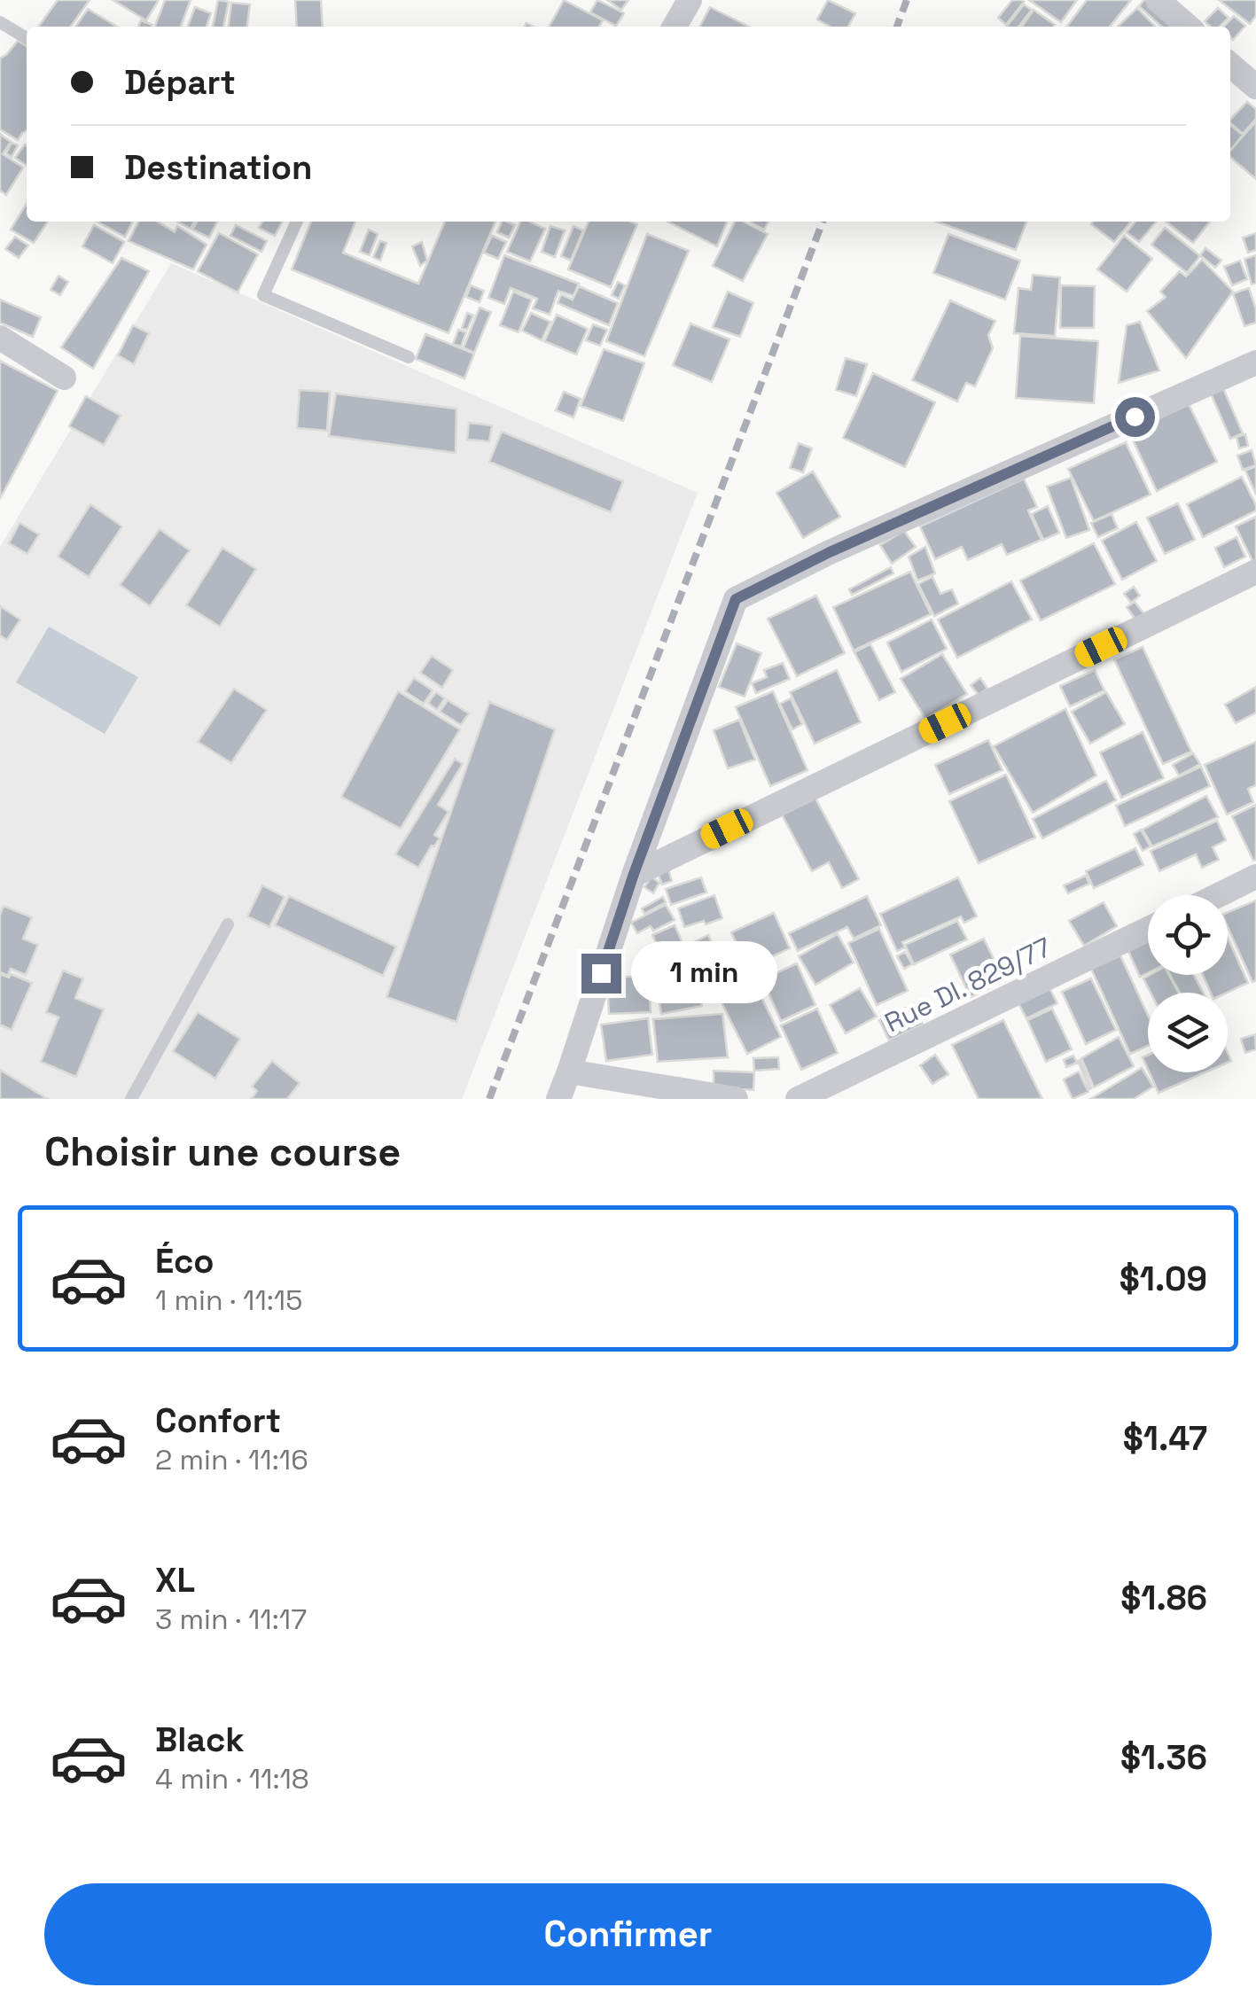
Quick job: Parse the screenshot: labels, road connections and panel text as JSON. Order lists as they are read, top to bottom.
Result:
{
  "streets": {
    "street": ["Rue DI. 829/77"]
  },
  "page": {
    "banner": ["Départ", "Destination"],
    "bubble": "1 min",
    "heading": "Choisir une course",
    "list": [
      {
        "name": "Éco",
        "note": "1 min · 11:15",
        "value": "$1.09"
      },
      {
        "name": "Confort",
        "note": "2 min · 11:16",
        "value": "$1.47"
      },
      {
        "name": "XL",
        "note": "3 min · 11:17",
        "value": "$1.86"
      },
      {
        "name": "Black",
        "note": "4 min · 11:18",
        "value": "$1.36"
      }
    ],
    "buttons": "Confirmer"
  }
}
